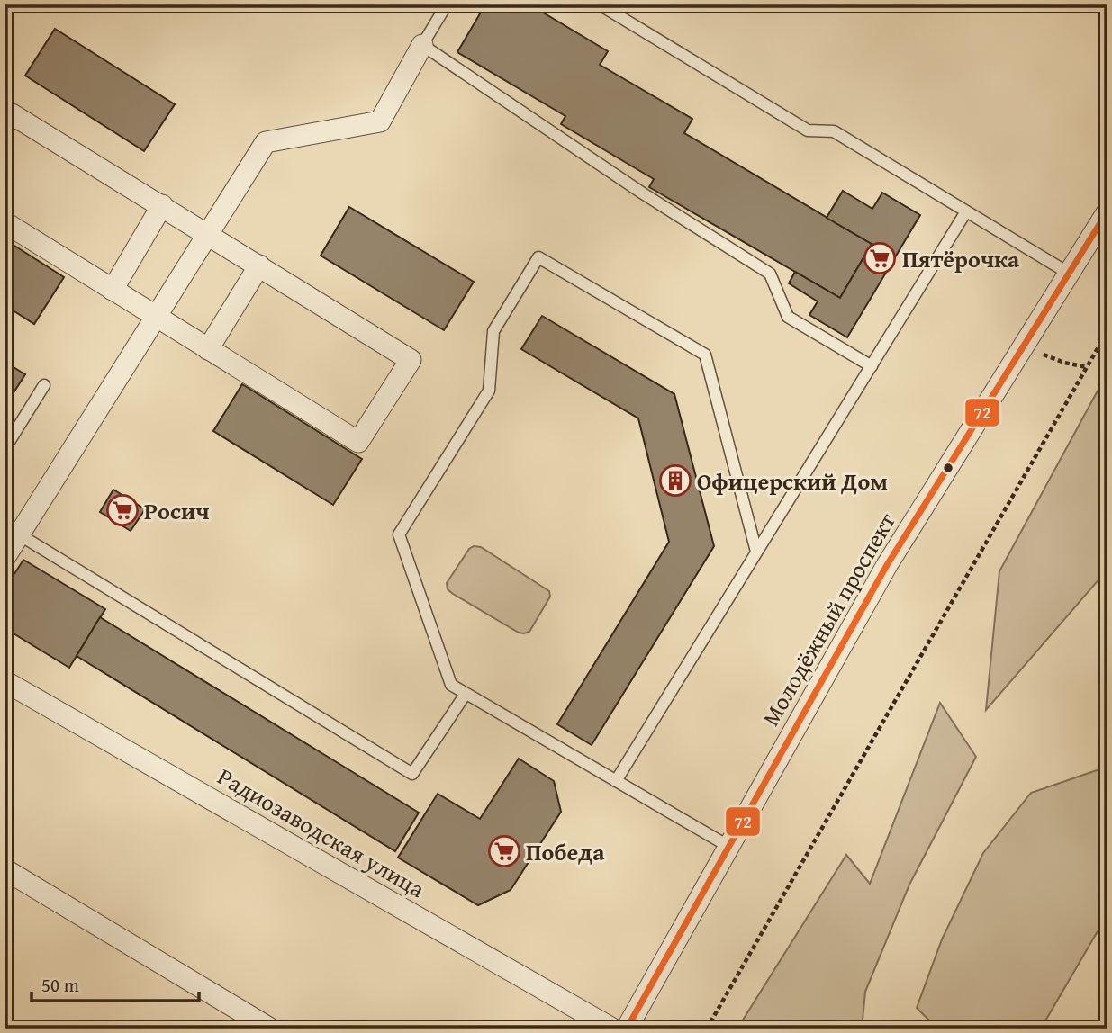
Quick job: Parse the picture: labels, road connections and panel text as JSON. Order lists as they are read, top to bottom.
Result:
{
  "streets": {
    "street": ["Молодёжный проспект", "Радиозаводская улица"]
  },
  "places": {
    "supermarket": ["Пятёрочка", "Росич", "Победа"],
    "building": ["Офицерский Дом"]
  },
  "lines": ["transit line 72"],
  "scale_bar": "50 m"
}
